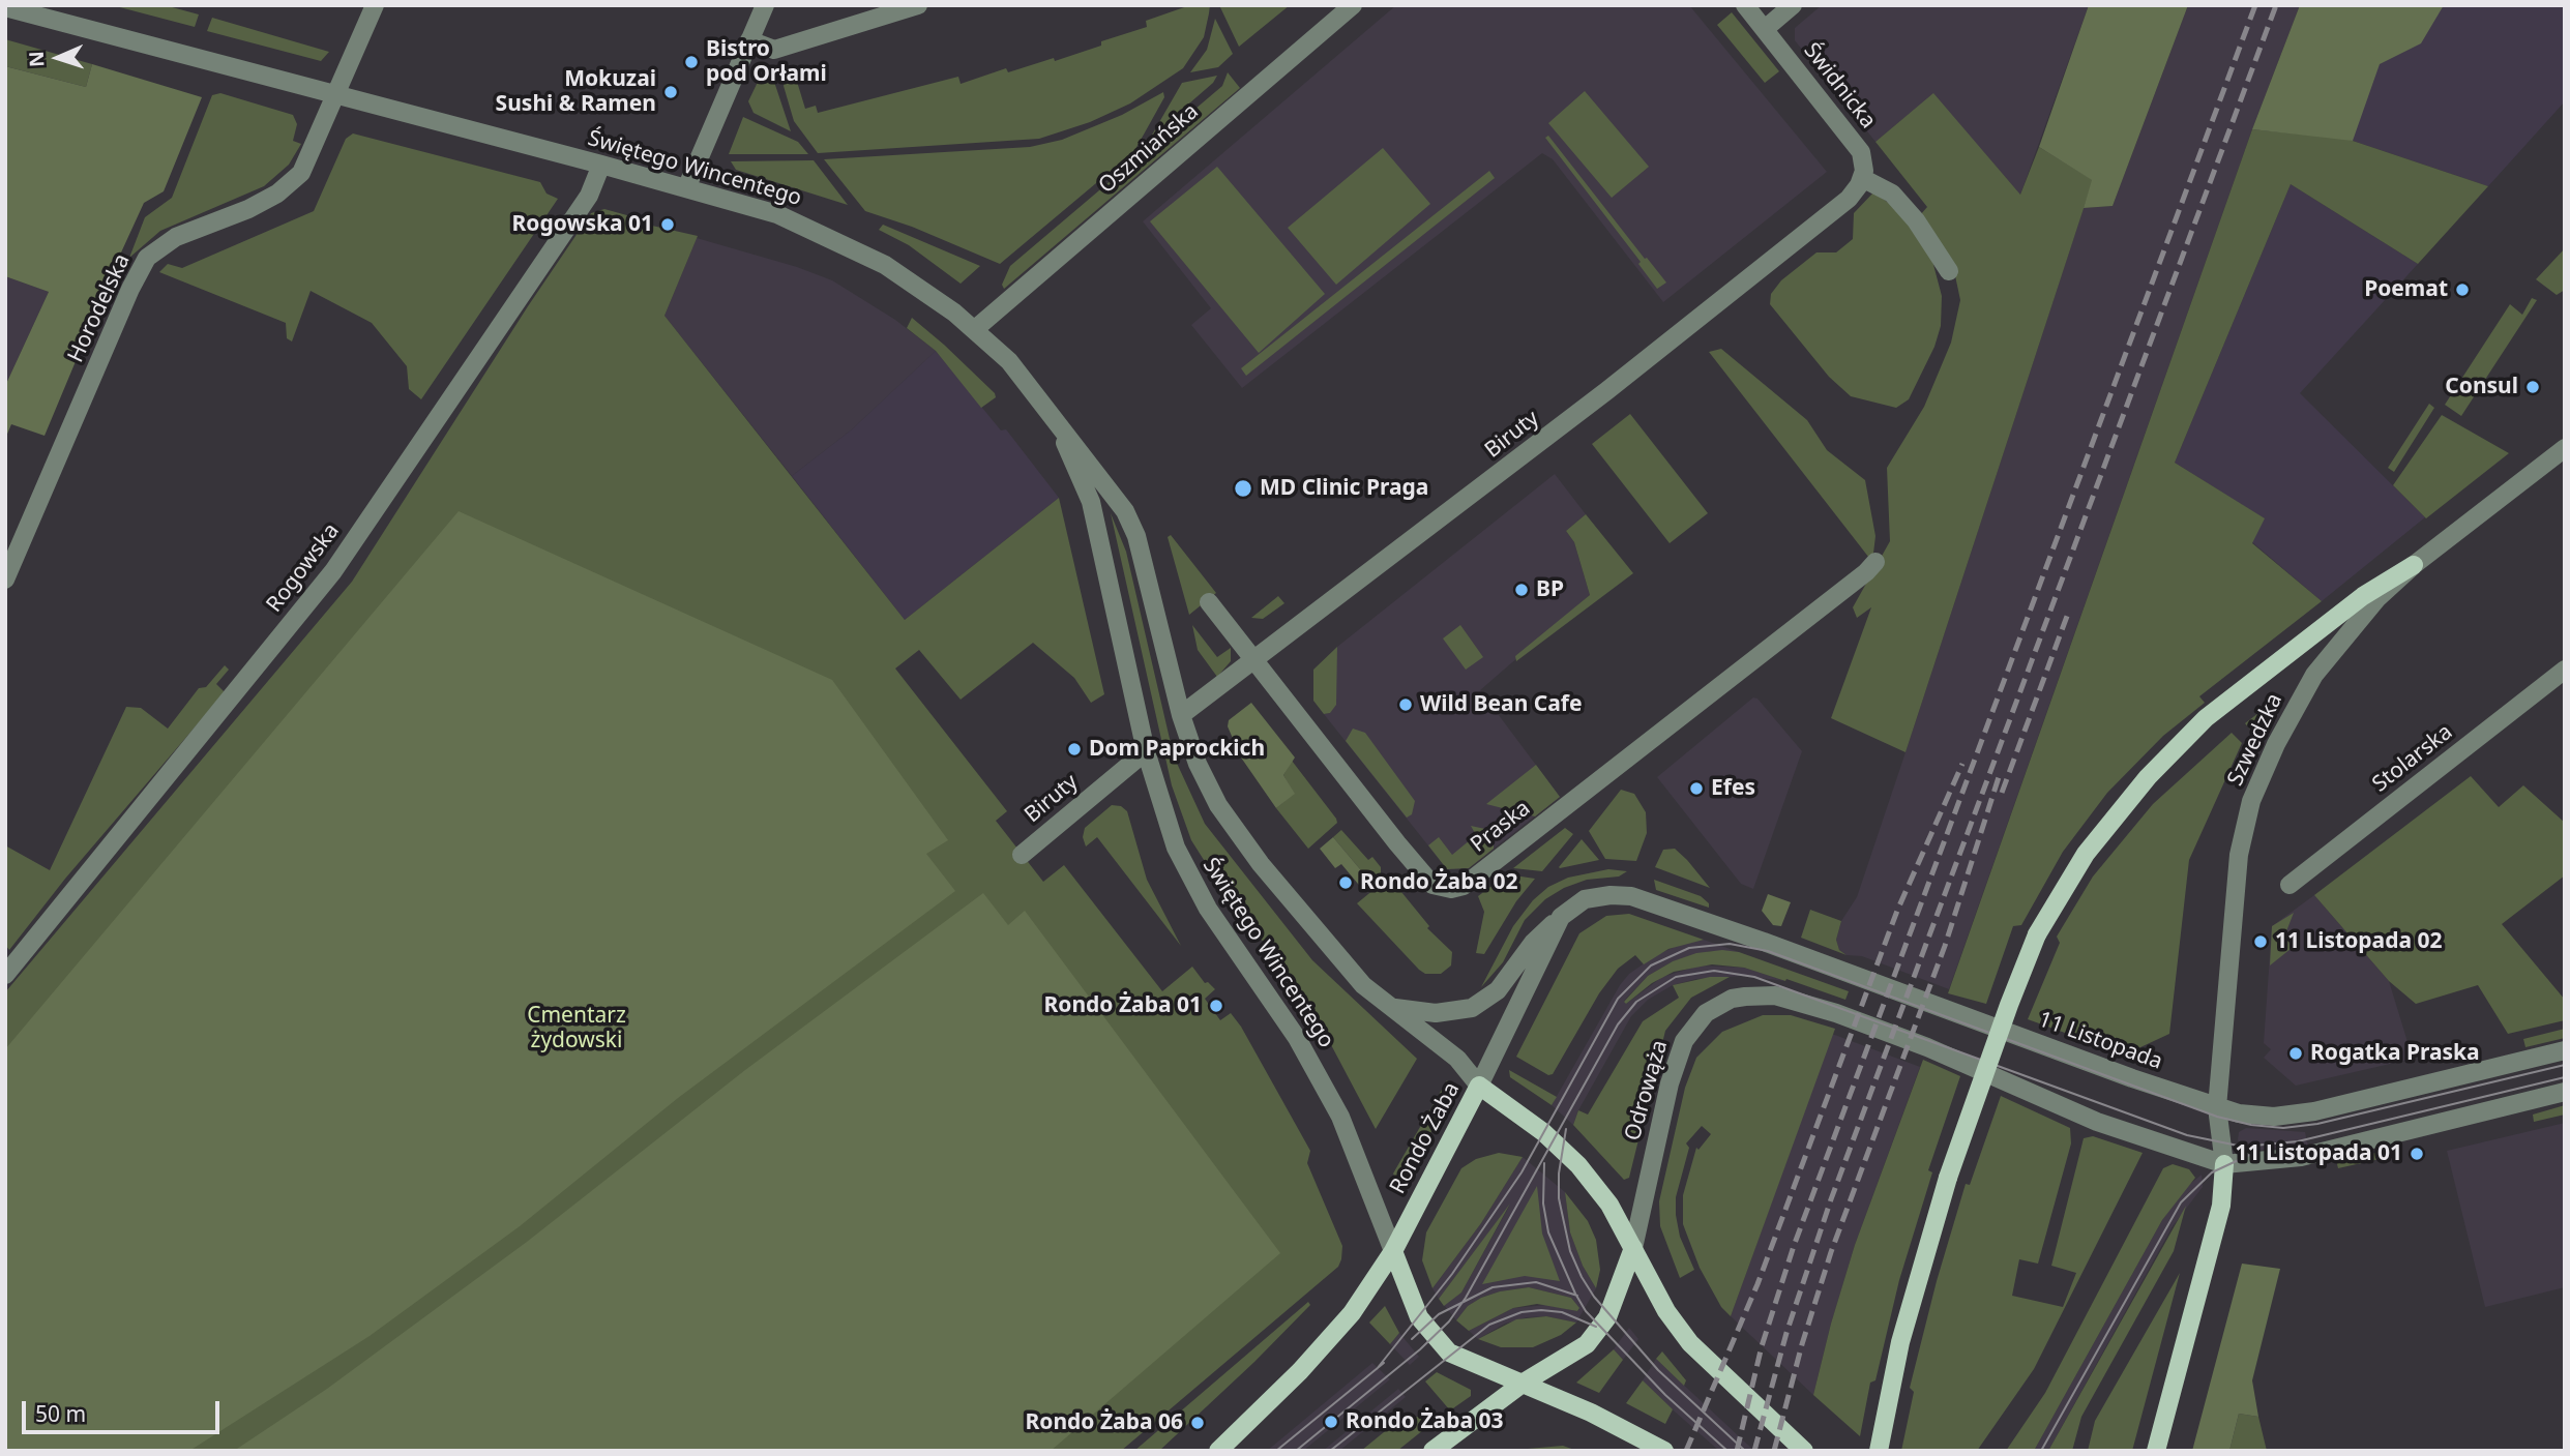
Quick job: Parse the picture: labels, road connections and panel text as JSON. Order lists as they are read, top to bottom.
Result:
{
  "streets": {
    "main road": ["Rondo Żaba"],
    "street": [
      "Świdnicka",
      "Oszmiańska",
      "Świętego Wincentego",
      "Horodelska",
      "Biruty",
      "Rogowska",
      "Szwedzka",
      "Stolarska",
      "Praska",
      "11 Listopada",
      "Odrowąża"
    ]
  },
  "crossings": [
    ["Świdnicka", "Biruty"],
    ["Oszmiańska", "Świętego Wincentego"],
    ["Świętego Wincentego", "Horodelska"],
    ["Świętego Wincentego", "Biruty"],
    ["Świętego Wincentego", "Rogowska"],
    ["Świętego Wincentego", "Odrowąża"],
    ["Świętego Wincentego", "Rondo Żaba"],
    ["Biruty", "Praska"],
    ["Szwedzka", "11 Listopada"],
    ["Szwedzka", "Odrowąża"],
    ["Odrowąża", "Rondo Żaba"]
  ],
  "parks": ["Cmentarz żydowski"],
  "places": [
    "Bistro pod Orłami",
    "Mokuzai Sushi & Ramen",
    "Rogowska 01",
    "Poemat",
    "Consul",
    "MD Clinic Praga",
    "BP",
    "Wild Bean Cafe",
    "Dom Paprockich",
    "Efes",
    "Rondo Żaba 02",
    "11 Listopada 02",
    "Rondo Żaba 01",
    "Rogatka Praska",
    "11 Listopada 01",
    "Rondo Żaba 03",
    "Rondo Żaba 06"
  ],
  "scale_bar": "50 m",
  "north": "left"
}
